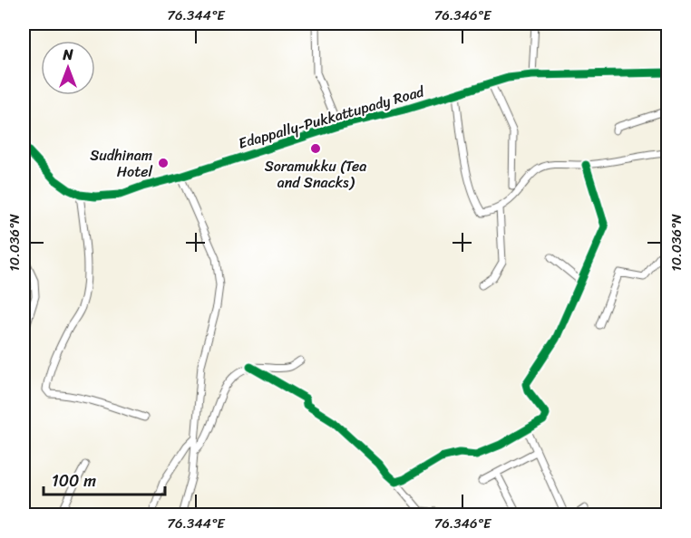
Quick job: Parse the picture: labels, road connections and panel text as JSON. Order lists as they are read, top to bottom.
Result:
{
  "streets": {
    "main road": ["Edappally-Pukkattupady Road"]
  },
  "places": ["Soramukku (Tea and Snacks)", "Sudhinam Hotel"],
  "scale_bar": "100 m",
  "north": "top",
  "coordinates": ["76.344°E", "76.346°E", "10.036°N"]
}
